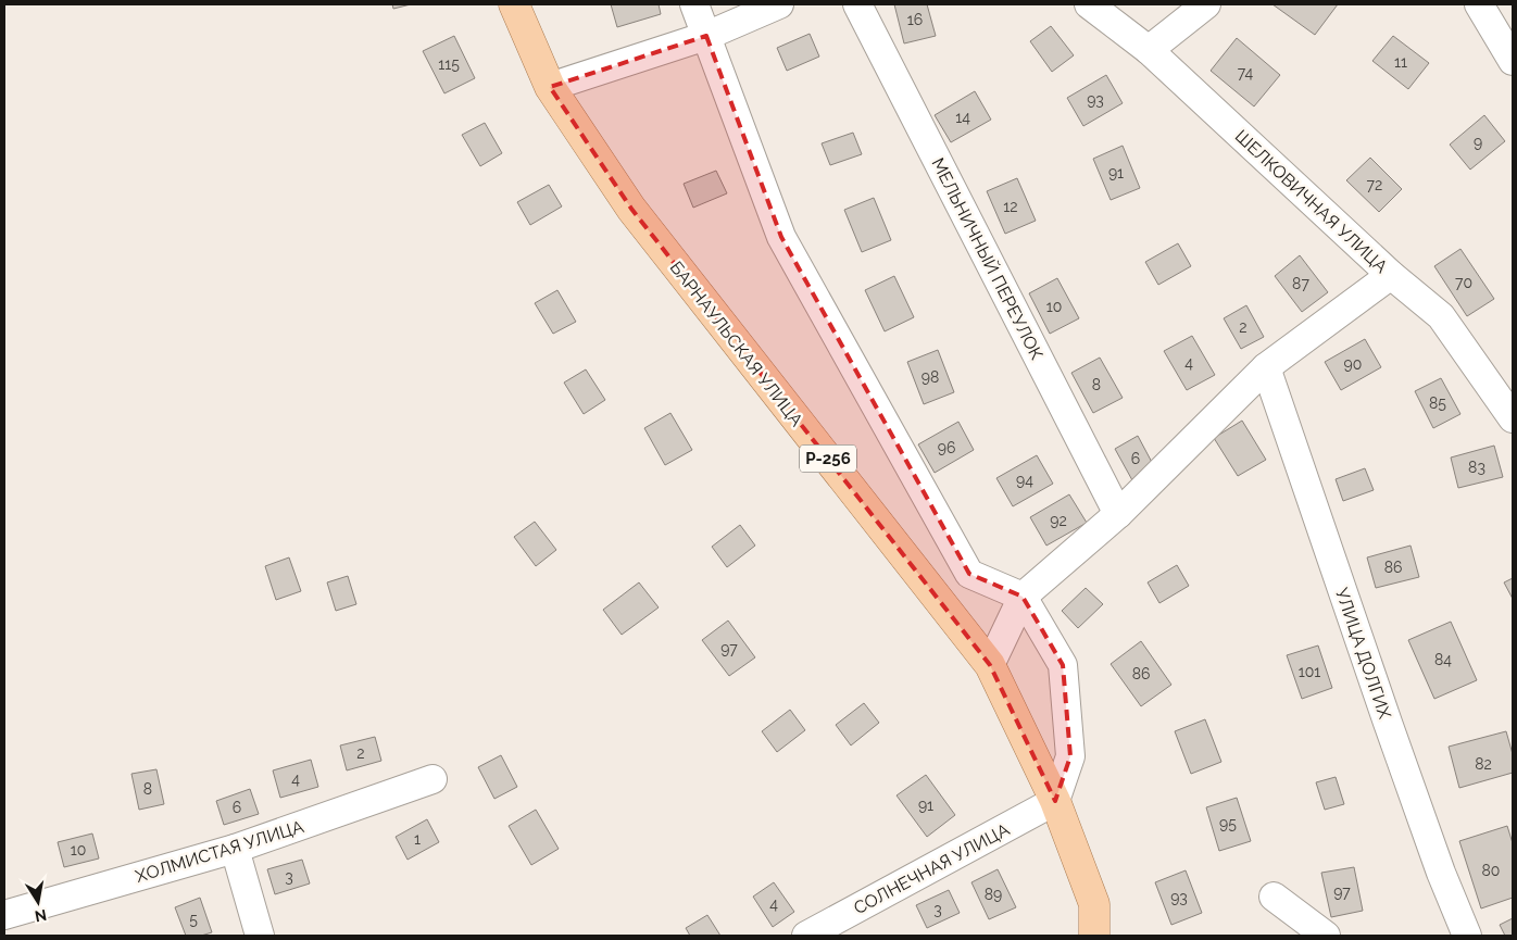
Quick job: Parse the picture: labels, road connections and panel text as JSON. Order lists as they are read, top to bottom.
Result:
{
  "streets": {
    "main road": ["БАРНАУЛЬСКАЯ УЛИЦА", "Р-256"],
    "street": [
      "ШЕЛКОВИЧНАЯ УЛИЦА",
      "МЕЛЬНИЧНЫЙ ПЕРЕУЛОК",
      "УЛИЦА ДОЛГИХ",
      "ХОЛМИСТАЯ УЛИЦА",
      "СОЛНЕЧНАЯ УЛИЦА"
    ]
  },
  "crossings": [
    ["БАРНАУЛЬСКАЯ УЛИЦА", "СОЛНЕЧНАЯ УЛИЦА"]
  ],
  "house_numbers": [
    "16",
    "11",
    "115",
    "74",
    "93",
    "14",
    "9",
    "91",
    "72",
    "12",
    "70",
    "87",
    "10",
    "2",
    "4",
    "90",
    "98",
    "8",
    "85",
    "96",
    "6",
    "83",
    "94",
    "92",
    "86",
    "97",
    "84",
    "101",
    "86",
    "2",
    "82",
    "4",
    "8",
    "91",
    "6",
    "95",
    "1",
    "10",
    "80",
    "3",
    "97",
    "89",
    "93",
    "4",
    "3",
    "5"
  ],
  "north": "bottom"
}
